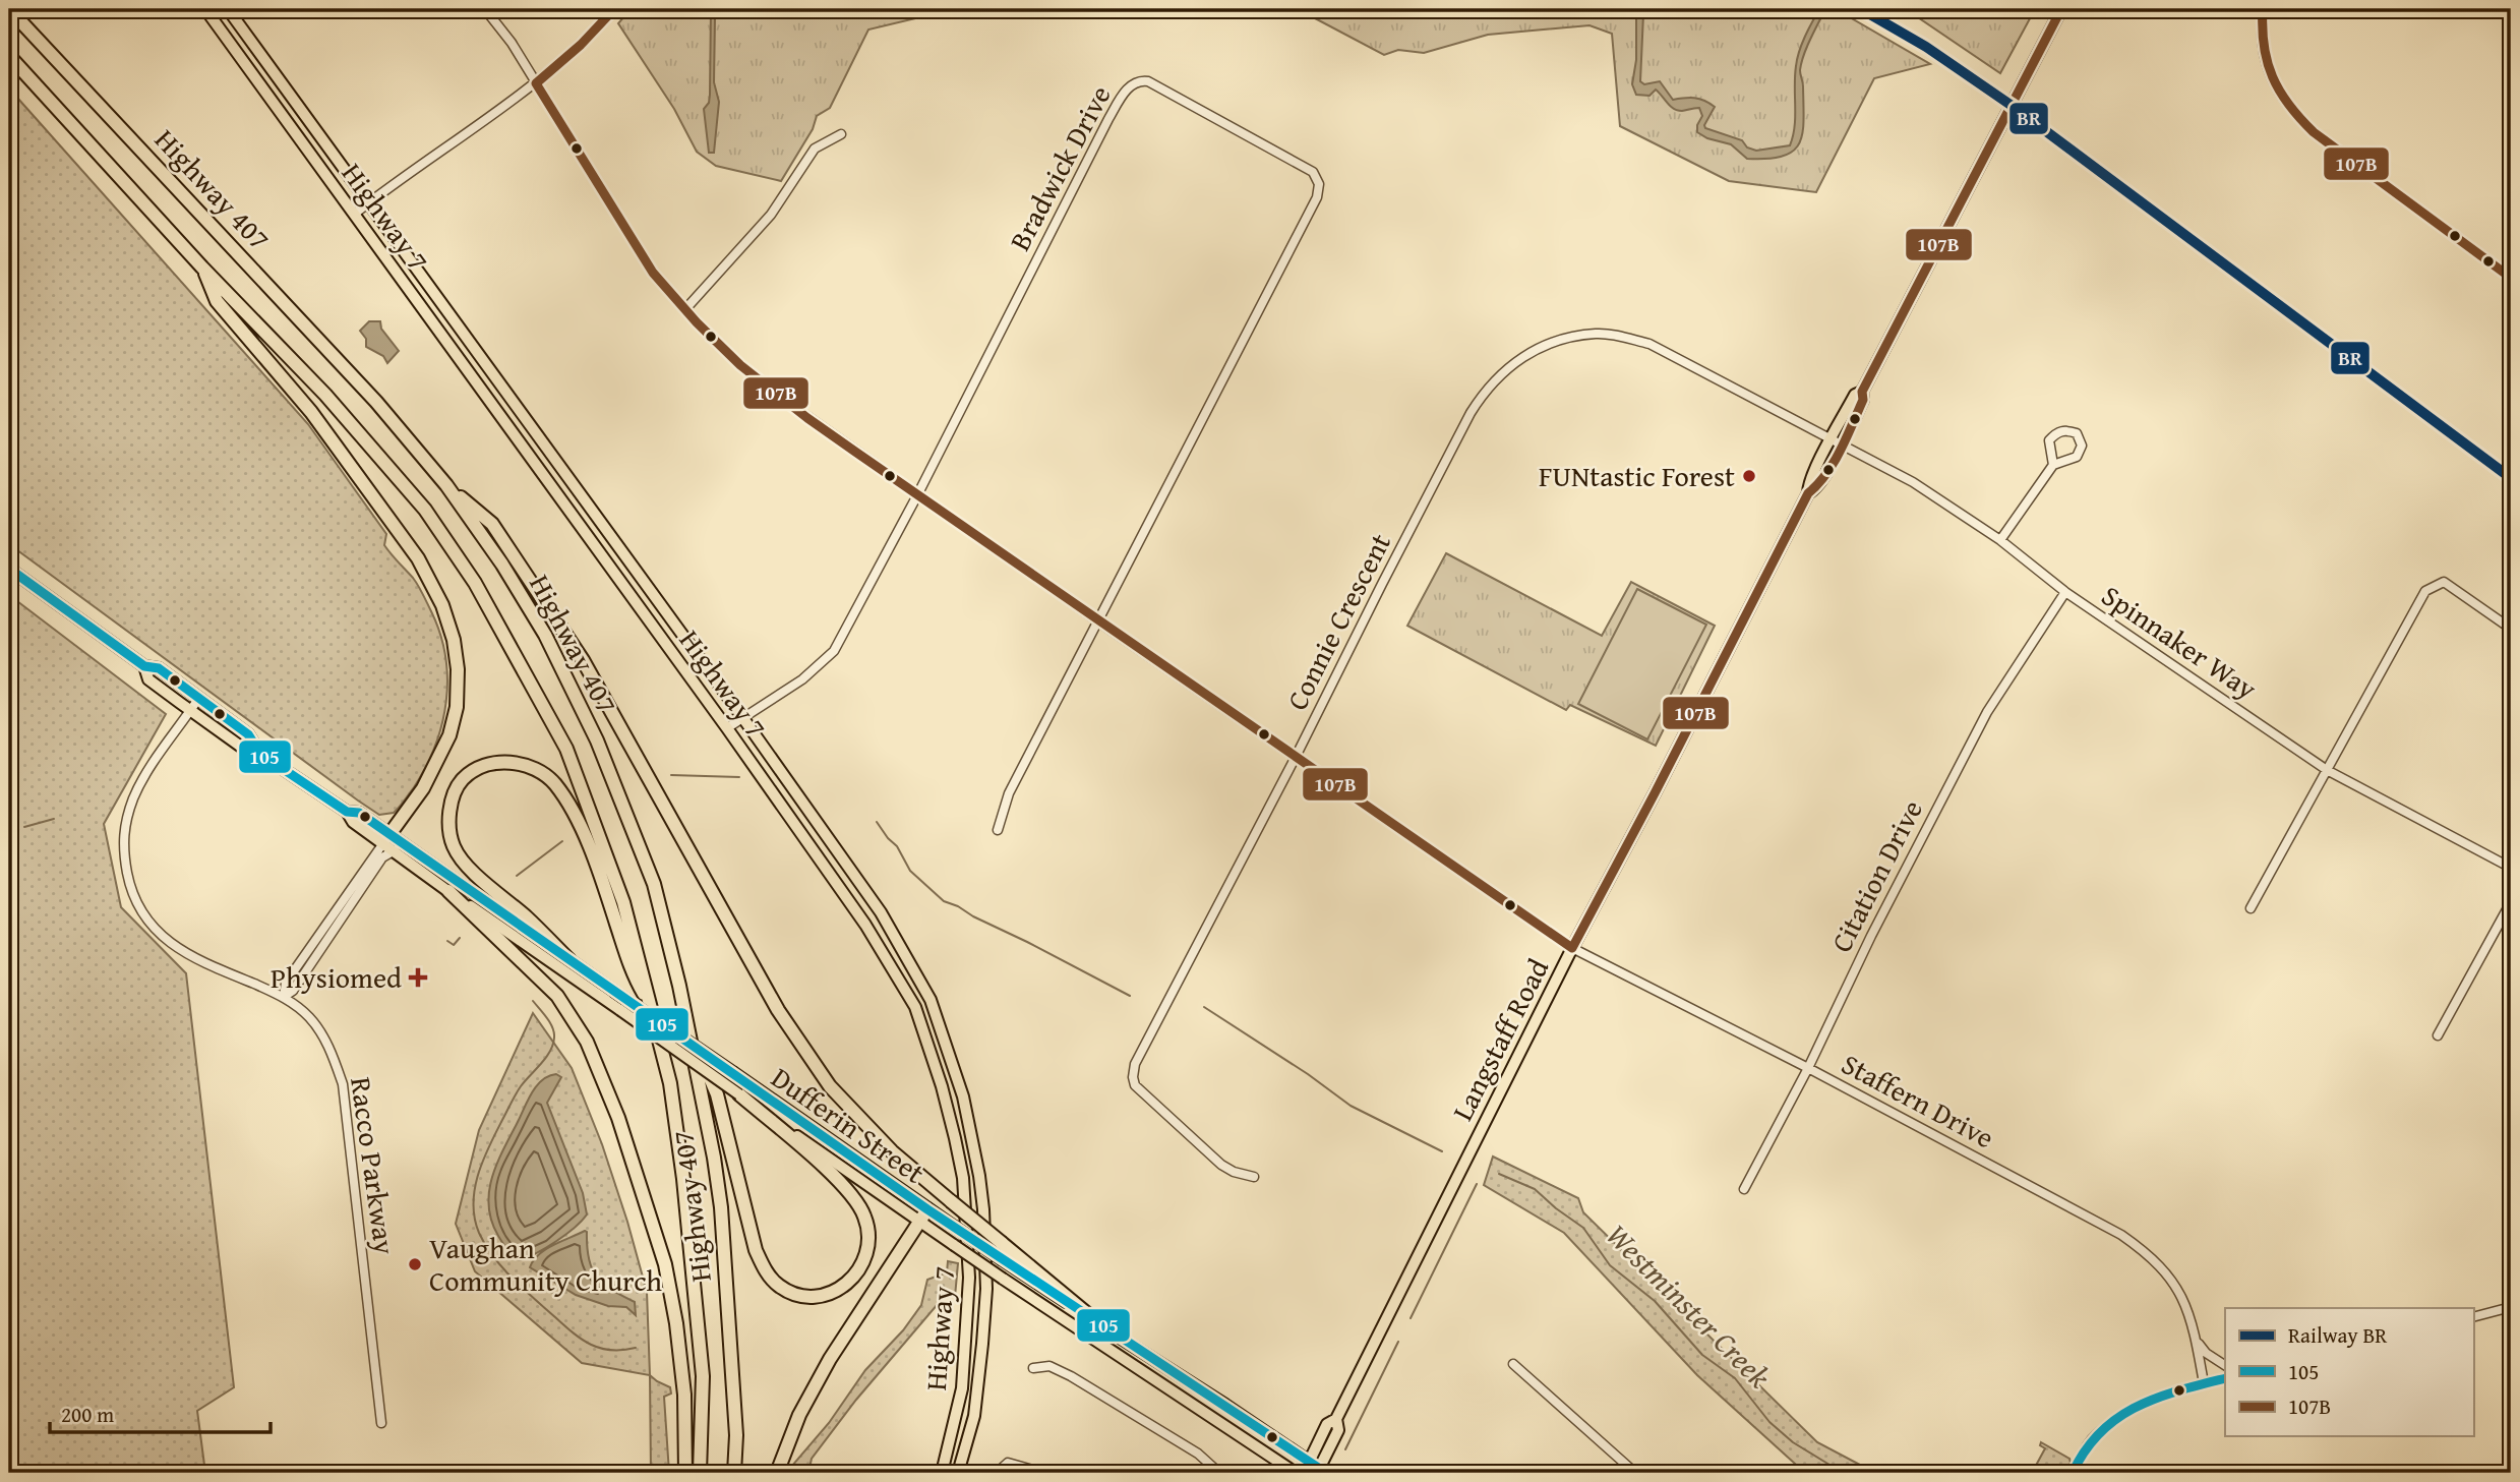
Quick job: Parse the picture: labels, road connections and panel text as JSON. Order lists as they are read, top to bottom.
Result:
{
  "streets": {
    "highway": ["Highway 407"],
    "main road": ["Highway 7", "Langstaff Road", "Dufferin Street"],
    "street": [
      "Bradwick Drive",
      "Connie Crescent",
      "Spinnaker Way",
      "Citation Drive",
      "Staffern Drive",
      "Racco Parkway"
    ]
  },
  "crossings": [
    ["Bradwick Drive", "Highway 7"],
    ["Bradwick Drive", "Staffern Drive"],
    ["Connie Crescent", "Spinnaker Way"],
    ["Connie Crescent", "Langstaff Road"],
    ["Connie Crescent", "Staffern Drive"],
    ["Spinnaker Way", "Citation Drive"],
    ["Spinnaker Way", "Langstaff Road"],
    ["Citation Drive", "Staffern Drive"],
    ["Langstaff Road", "Staffern Drive"],
    ["Langstaff Road", "Dufferin Street"],
    ["Dufferin Street", "Racco Parkway"]
  ],
  "water": ["Westminster Creek"],
  "places": {
    "other": ["FUNtastic Forest", "Vaughan Community Church"],
    "health": ["Physiomed"]
  },
  "lines": ["rail line BR", "transit line 107B", "transit line 105"],
  "legend": ["Railway BR", "105", "107B"],
  "scale_bar": "200 m"
}
